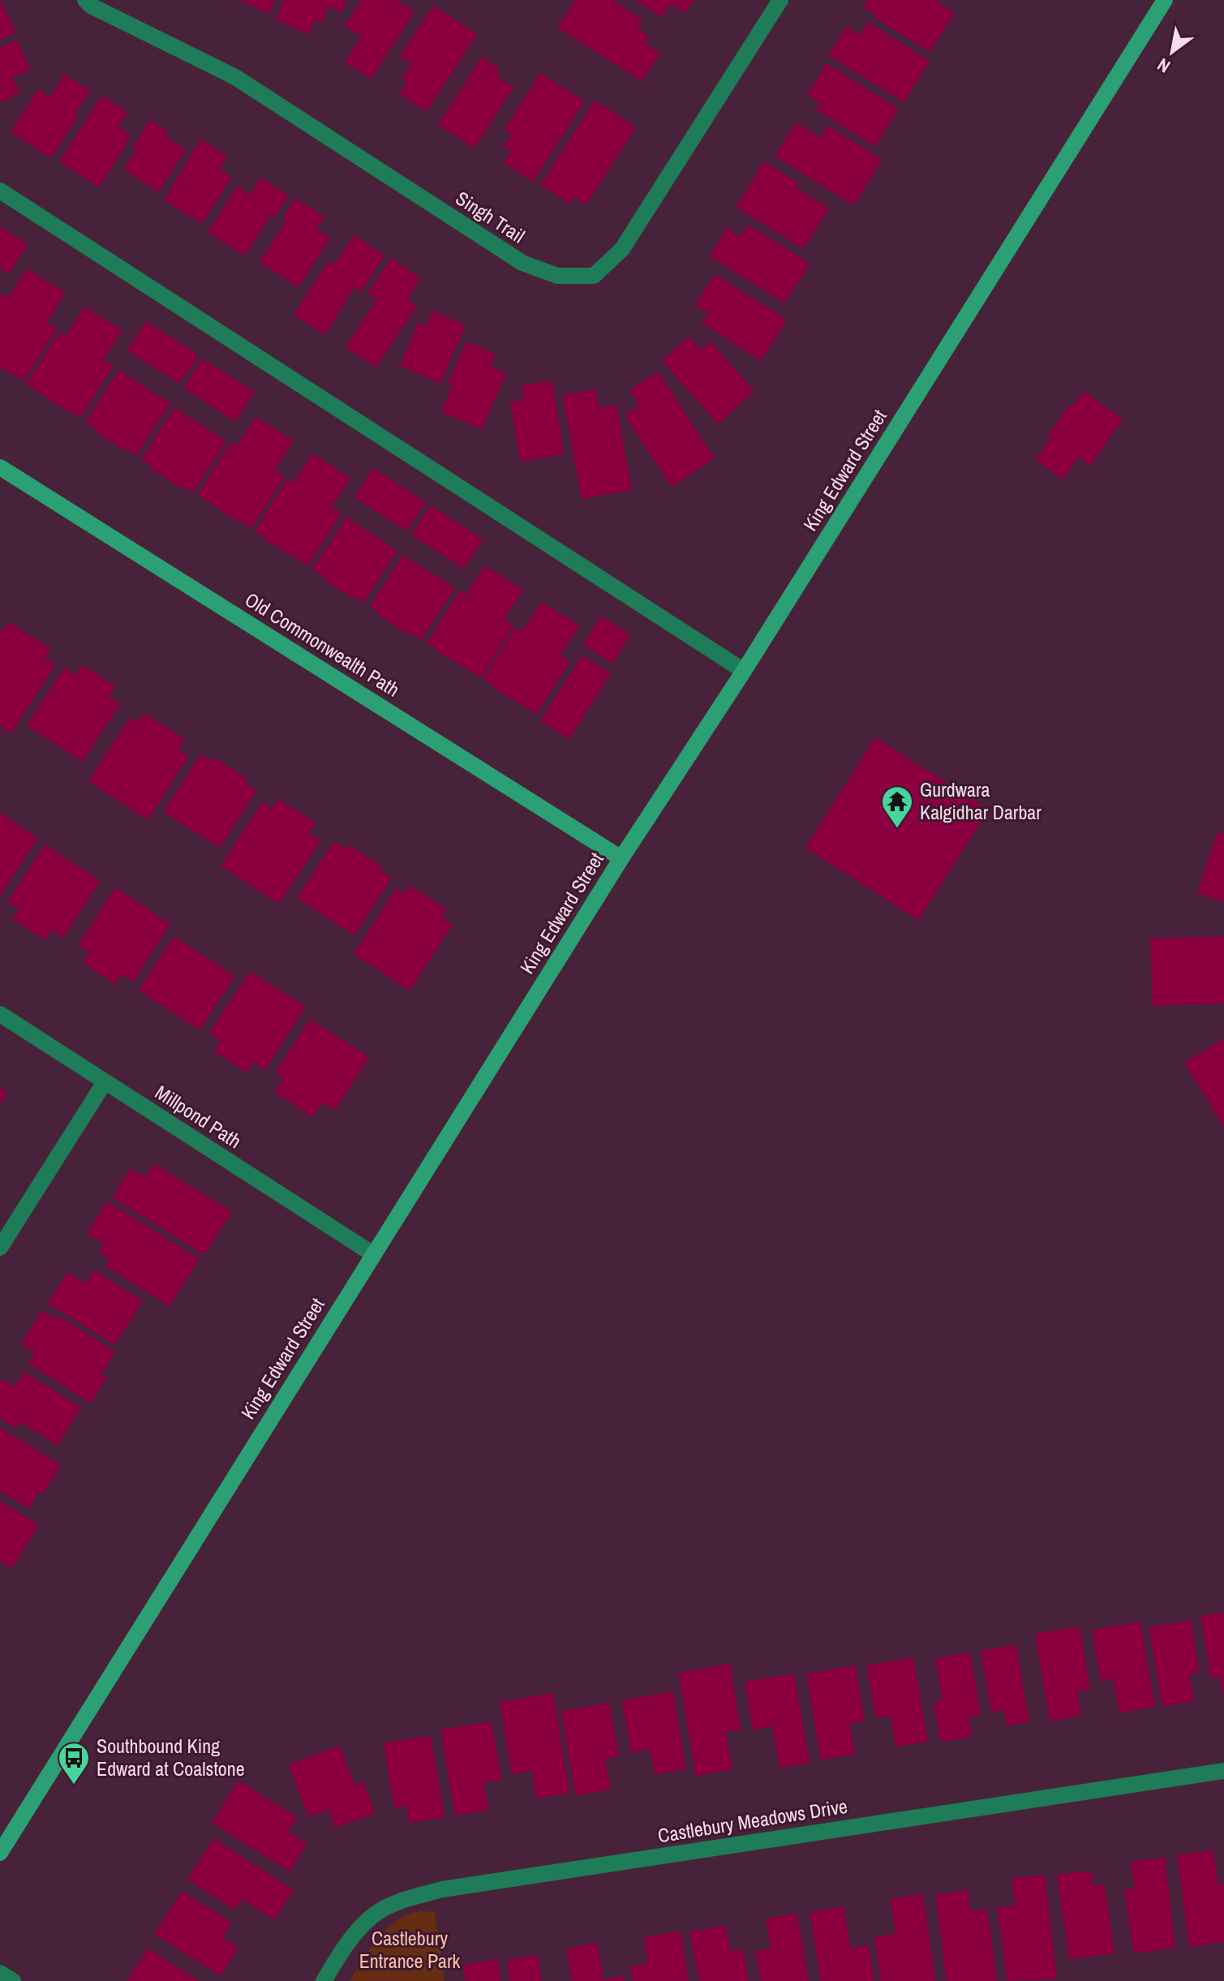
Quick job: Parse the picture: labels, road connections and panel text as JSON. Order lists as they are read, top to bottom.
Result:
{
  "streets": {
    "street": [
      "Singh Trail",
      "King Edward Street",
      "Old Commonwealth Path",
      "Millpond Path",
      "Castlebury Meadows Drive"
    ]
  },
  "crossings": [
    ["King Edward Street", "Old Commonwealth Path"],
    ["King Edward Street", "Millpond Path"]
  ],
  "parks": ["Castlebury Entrance Park"],
  "places": {
    "temple": ["Gurdwara Kalgidhar Darbar"],
    "bus stop": ["Southbound King Edward at Coalstone"]
  },
  "north": "bottom left"
}
